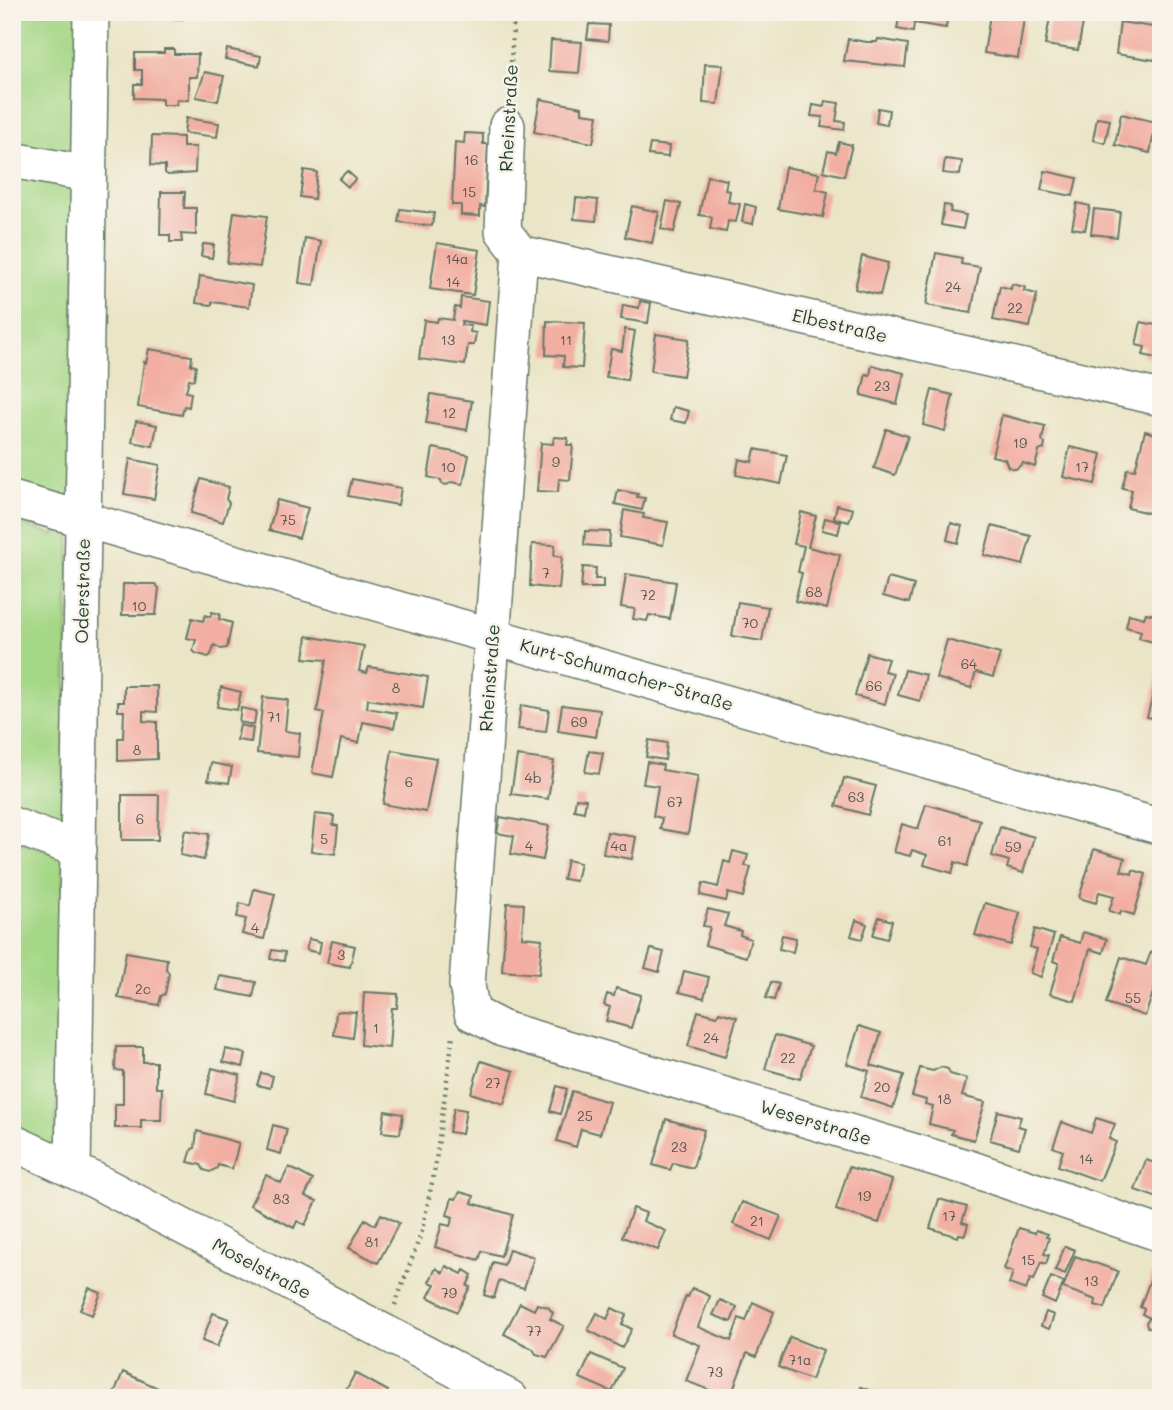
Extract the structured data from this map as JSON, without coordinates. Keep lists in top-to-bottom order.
{
  "streets": {
    "street": [
      "Rheinstraße",
      "Elbestraße",
      "Oderstraße",
      "Kurt-Schumacher-Straße",
      "Weserstraße",
      "Moselstraße"
    ]
  },
  "crossings": [
    ["Rheinstraße", "Elbestraße"],
    ["Rheinstraße", "Kurt-Schumacher-Straße"],
    ["Rheinstraße", "Weserstraße"],
    ["Oderstraße", "Kurt-Schumacher-Straße"],
    ["Oderstraße", "Moselstraße"]
  ],
  "house_numbers": [
    "16",
    "15",
    "14a",
    "14",
    "24",
    "22",
    "13",
    "11",
    "23",
    "12",
    "19",
    "9",
    "10",
    "17",
    "75",
    "7",
    "68",
    "72",
    "10",
    "70",
    "64",
    "66",
    "8",
    "71",
    "69",
    "8",
    "4b",
    "6",
    "63",
    "67",
    "6",
    "5",
    "61",
    "4",
    "4a",
    "59",
    "4",
    "3",
    "2c",
    "55",
    "1",
    "24",
    "22",
    "27",
    "20",
    "18",
    "25",
    "23",
    "14",
    "19",
    "83",
    "17",
    "21",
    "81",
    "15",
    "13",
    "79",
    "77",
    "71a",
    "73"
  ]
}
